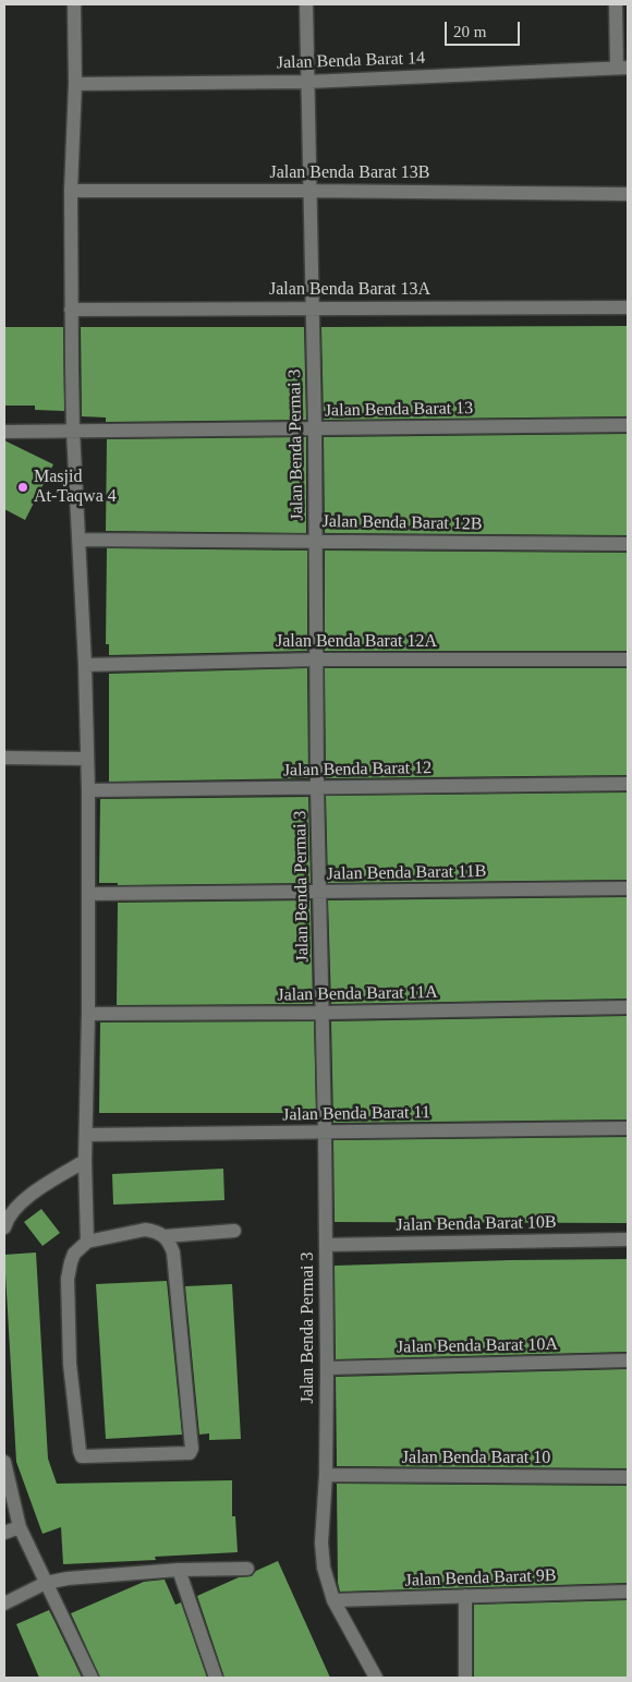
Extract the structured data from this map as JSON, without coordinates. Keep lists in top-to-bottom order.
{
  "streets": {
    "street": [
      "Jalan Benda Barat 14",
      "Jalan Benda Barat 13B",
      "Jalan Benda Barat 13A",
      "Jalan Benda Barat 13",
      "Jalan Benda Permai 3",
      "Jalan Benda Barat 12B",
      "Jalan Benda Barat 12A",
      "Jalan Benda Barat 12",
      "Jalan Benda Barat 11B",
      "Jalan Benda Barat 11A",
      "Jalan Benda Barat 11",
      "Jalan Benda Barat 10B",
      "Jalan Benda Barat 10A",
      "Jalan Benda Barat 10",
      "Jalan Benda Barat 9B"
    ]
  },
  "crossings": [
    ["Jalan Benda Barat 14", "Jalan Benda Permai 3"],
    ["Jalan Benda Barat 13B", "Jalan Benda Permai 3"],
    ["Jalan Benda Barat 13A", "Jalan Benda Permai 3"],
    ["Jalan Benda Barat 13", "Jalan Benda Permai 3"],
    ["Jalan Benda Permai 3", "Jalan Benda Barat 12B"],
    ["Jalan Benda Permai 3", "Jalan Benda Barat 12A"],
    ["Jalan Benda Permai 3", "Jalan Benda Barat 12"],
    ["Jalan Benda Permai 3", "Jalan Benda Barat 11B"],
    ["Jalan Benda Permai 3", "Jalan Benda Barat 11A"],
    ["Jalan Benda Permai 3", "Jalan Benda Barat 11"],
    ["Jalan Benda Permai 3", "Jalan Benda Barat 10B"],
    ["Jalan Benda Permai 3", "Jalan Benda Barat 10A"],
    ["Jalan Benda Permai 3", "Jalan Benda Barat 10"],
    ["Jalan Benda Permai 3", "Jalan Benda Barat 9B"]
  ],
  "places": ["Masjid At-Taqwa 4"],
  "scale_bar": "20 m"
}
